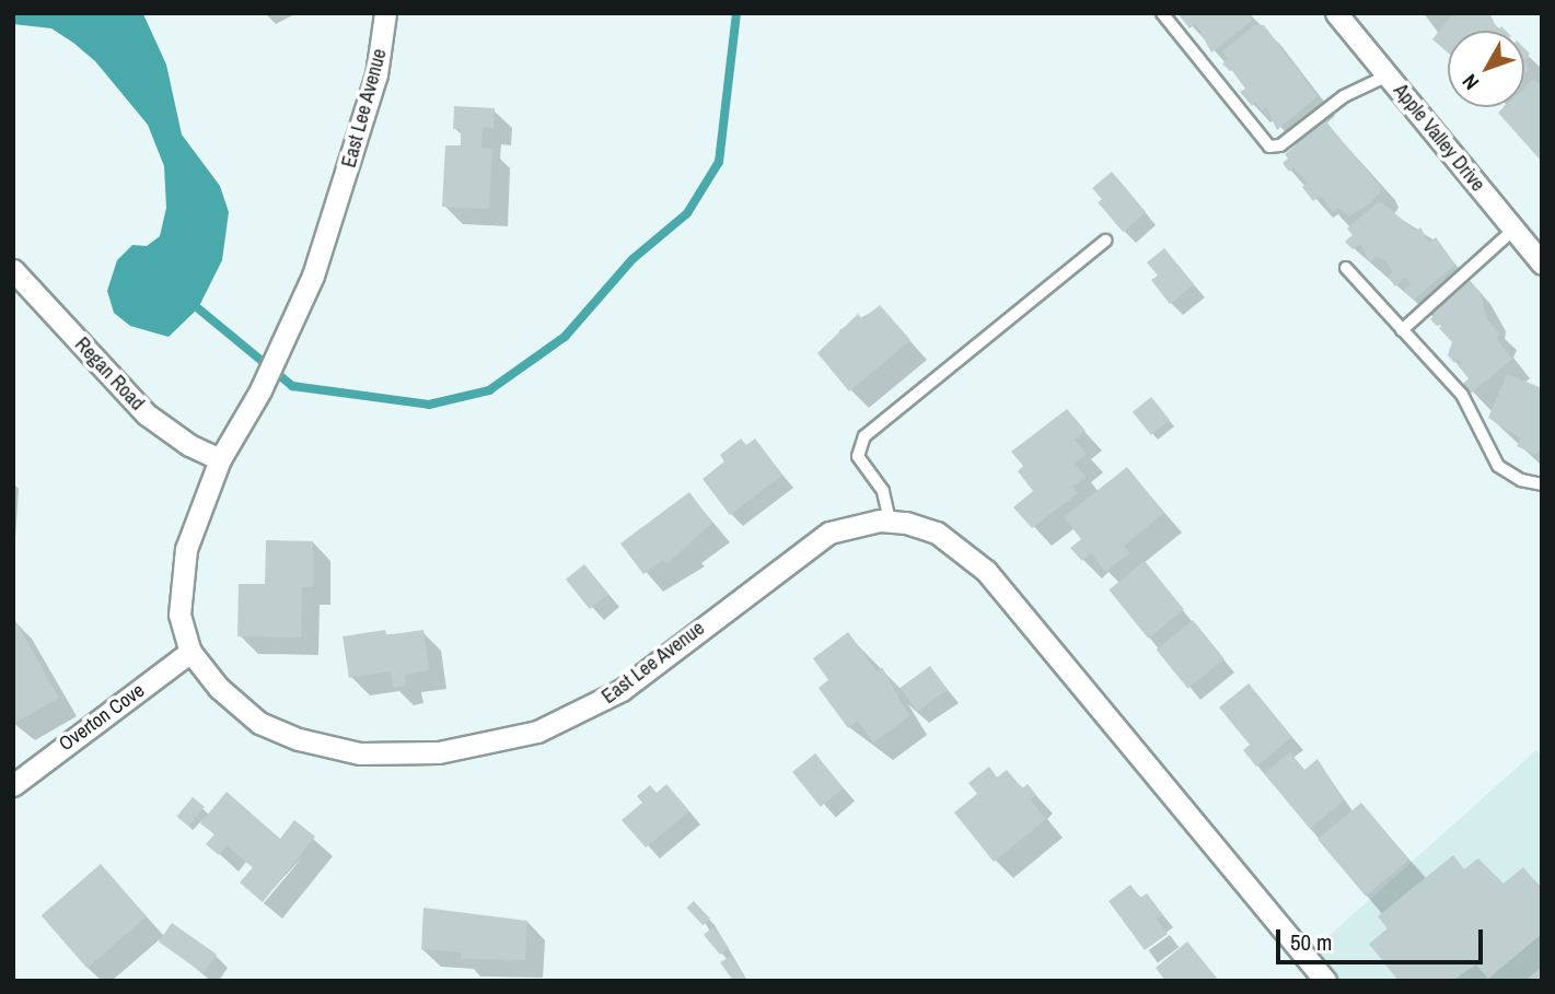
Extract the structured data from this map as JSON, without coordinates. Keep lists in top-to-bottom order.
{
  "streets": {
    "street": [
      "East Lee Avenue",
      "Apple Valley Drive",
      "Regan Road",
      "Overton Cove"
    ]
  },
  "crossings": [
    ["East Lee Avenue", "Regan Road"],
    ["East Lee Avenue", "Overton Cove"]
  ],
  "scale_bar": "50 m",
  "north": "bottom left"
}
